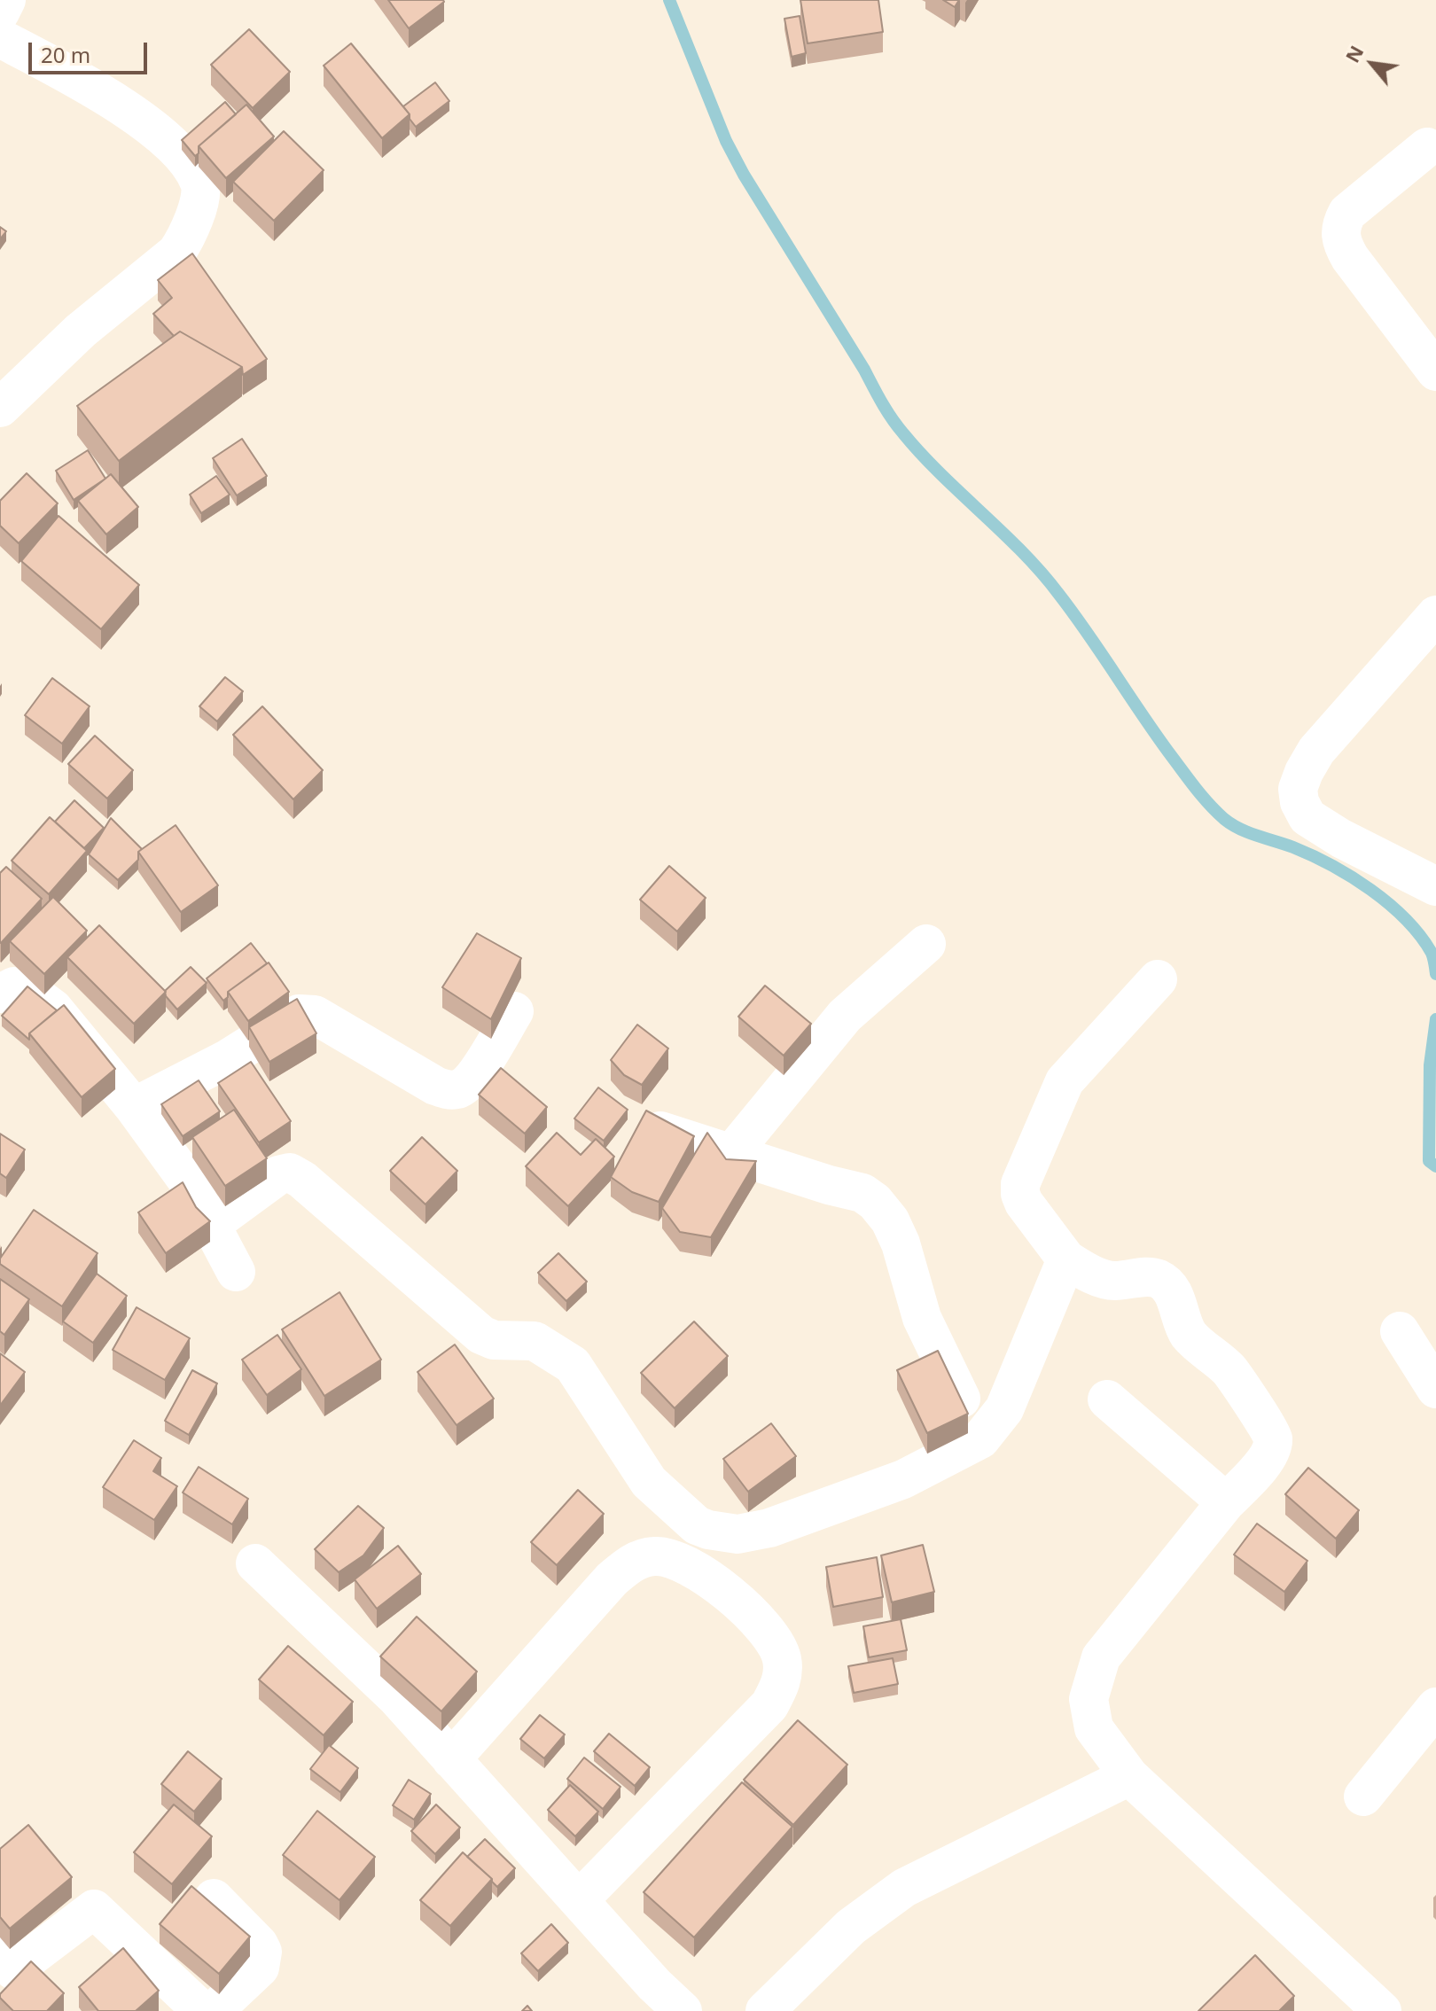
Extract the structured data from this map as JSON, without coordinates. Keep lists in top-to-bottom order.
{
  "scale_bar": "20 m",
  "north": "top left"
}
